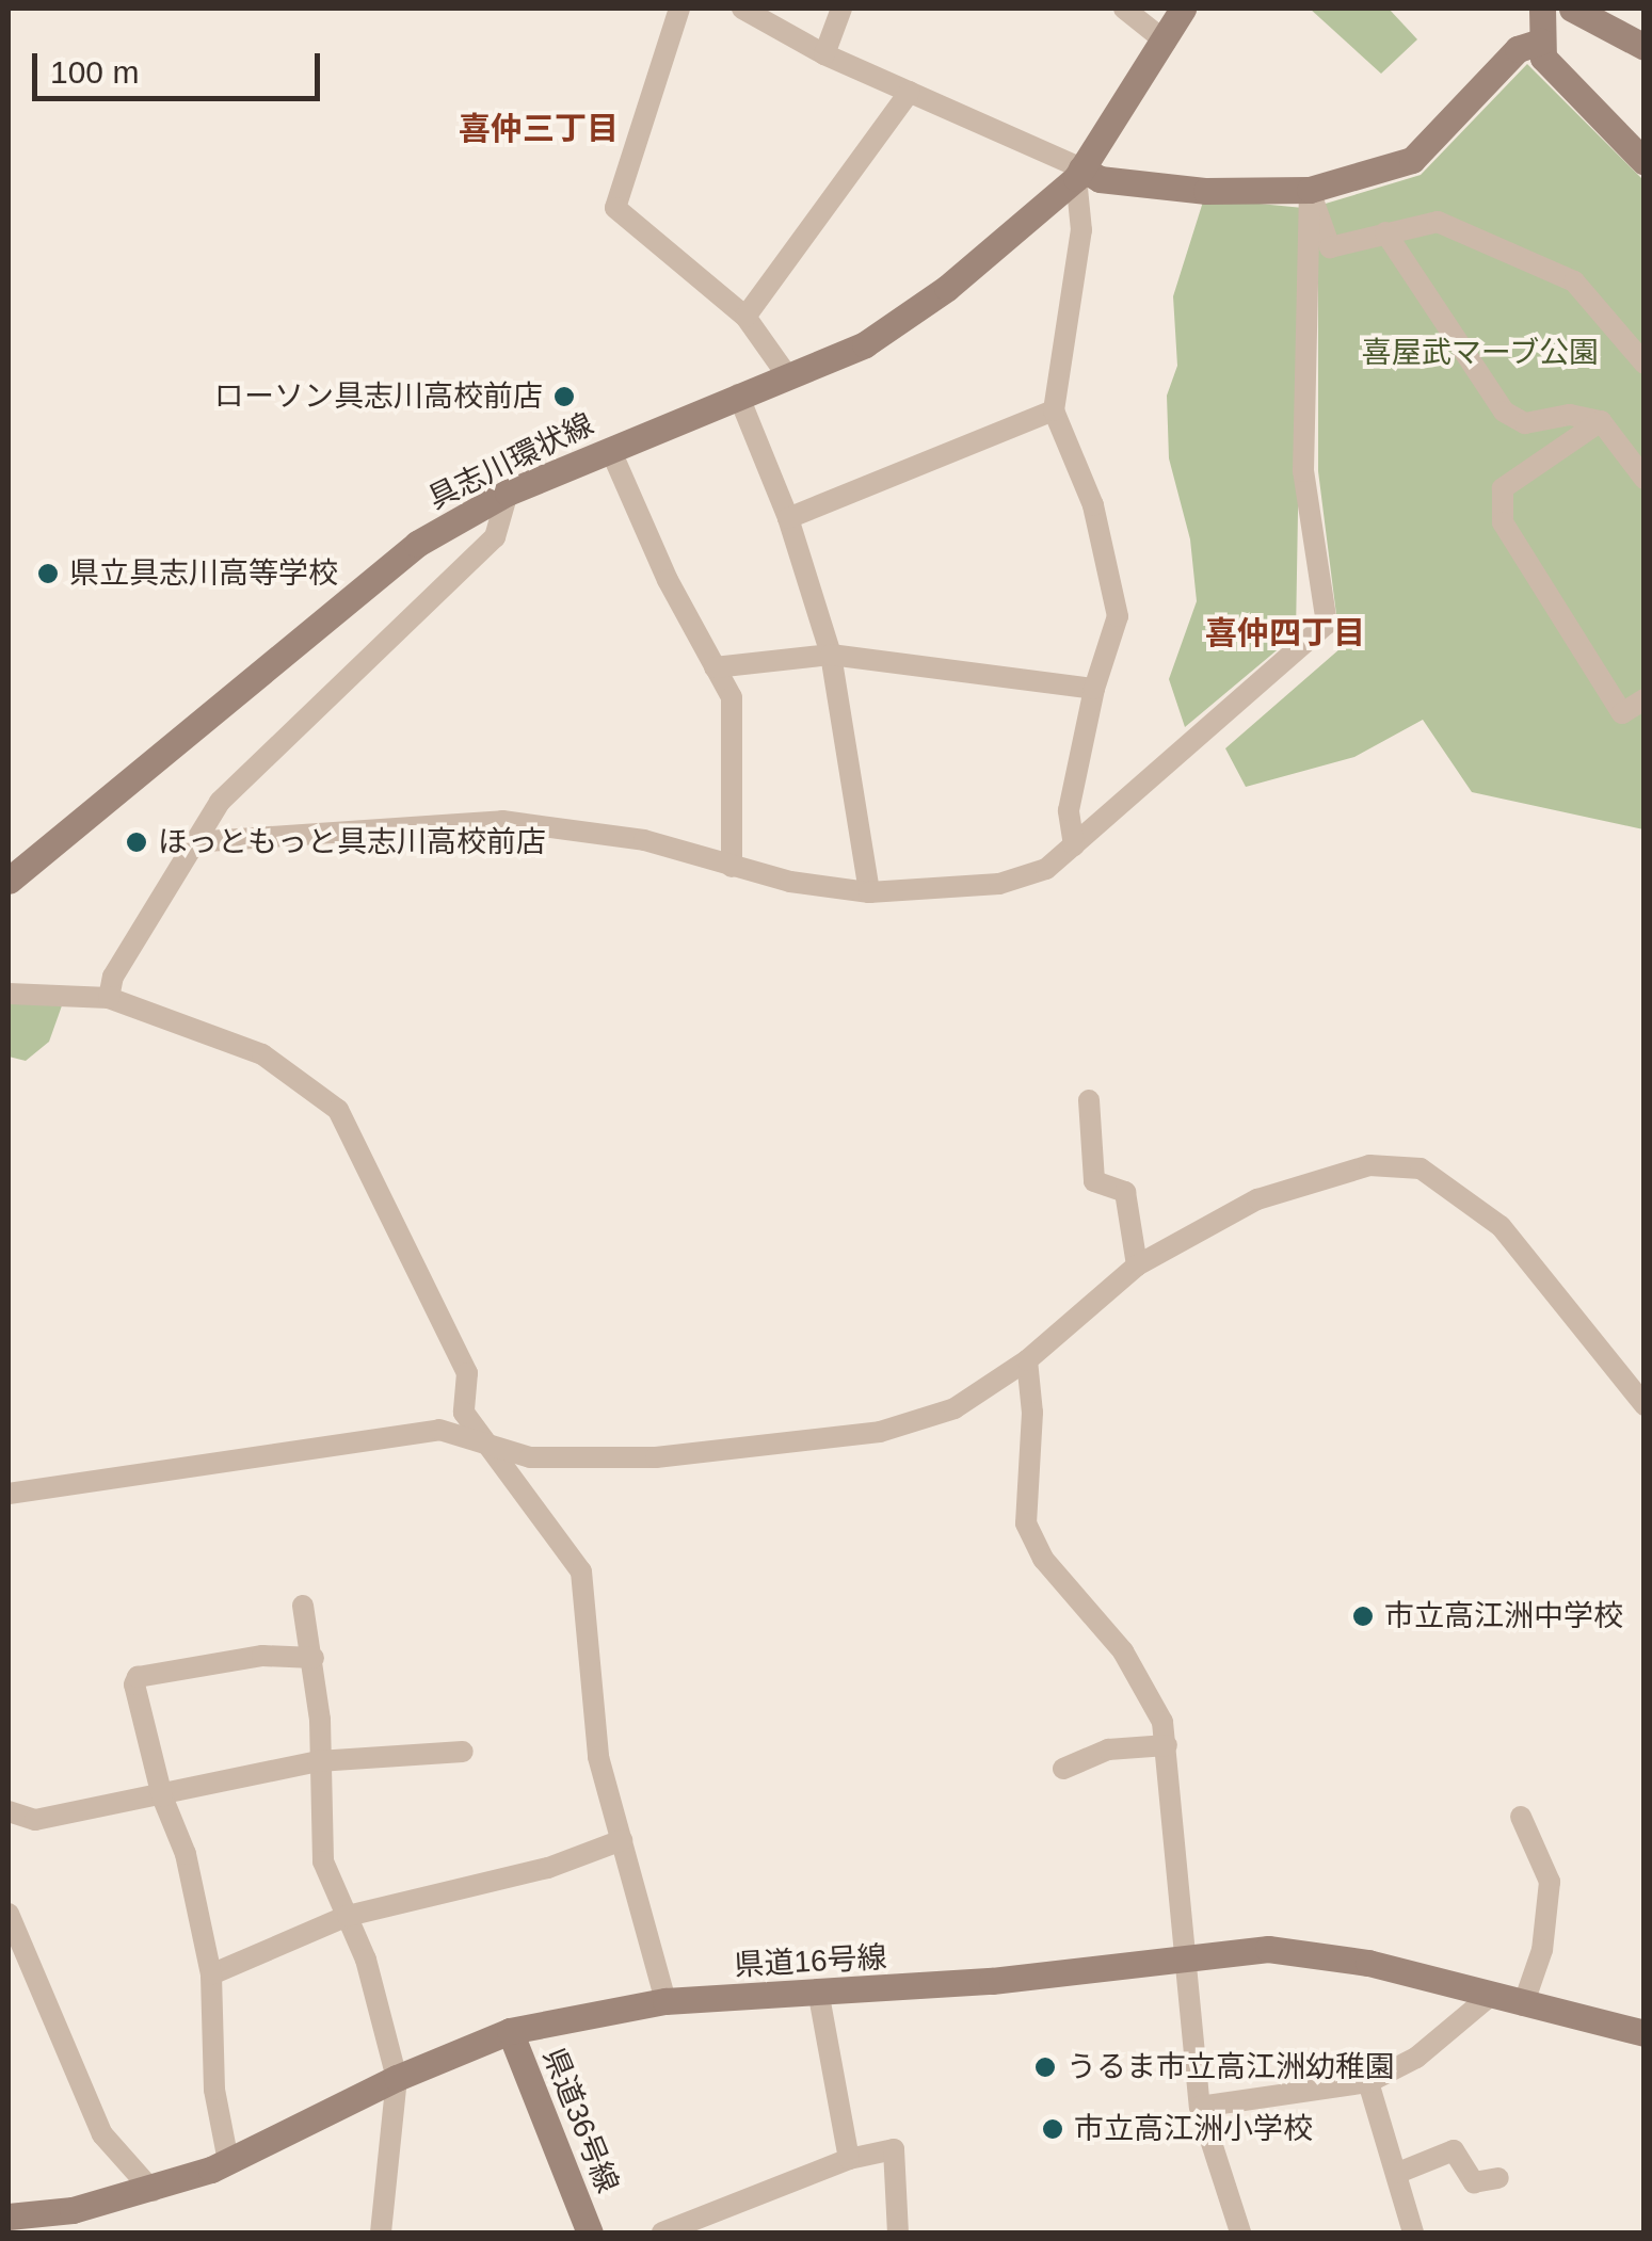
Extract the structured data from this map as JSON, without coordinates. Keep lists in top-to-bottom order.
{
  "streets": {
    "main road": ["具志川環状線", "県道16号線", "県道36号線"]
  },
  "crossings": [
    ["県道16号線", "県道36号線"]
  ],
  "districts": ["喜仲三丁目", "喜仲四丁目"],
  "parks": ["喜屋武マーブ公園"],
  "places": [
    "ローソン具志川高校前店",
    "県立具志川高等学校",
    "ほっともっと具志川高校前店",
    "市立高江洲中学校",
    "うるま市立高江洲幼稚園",
    "市立高江洲小学校"
  ],
  "scale_bar": "100 m"
}
